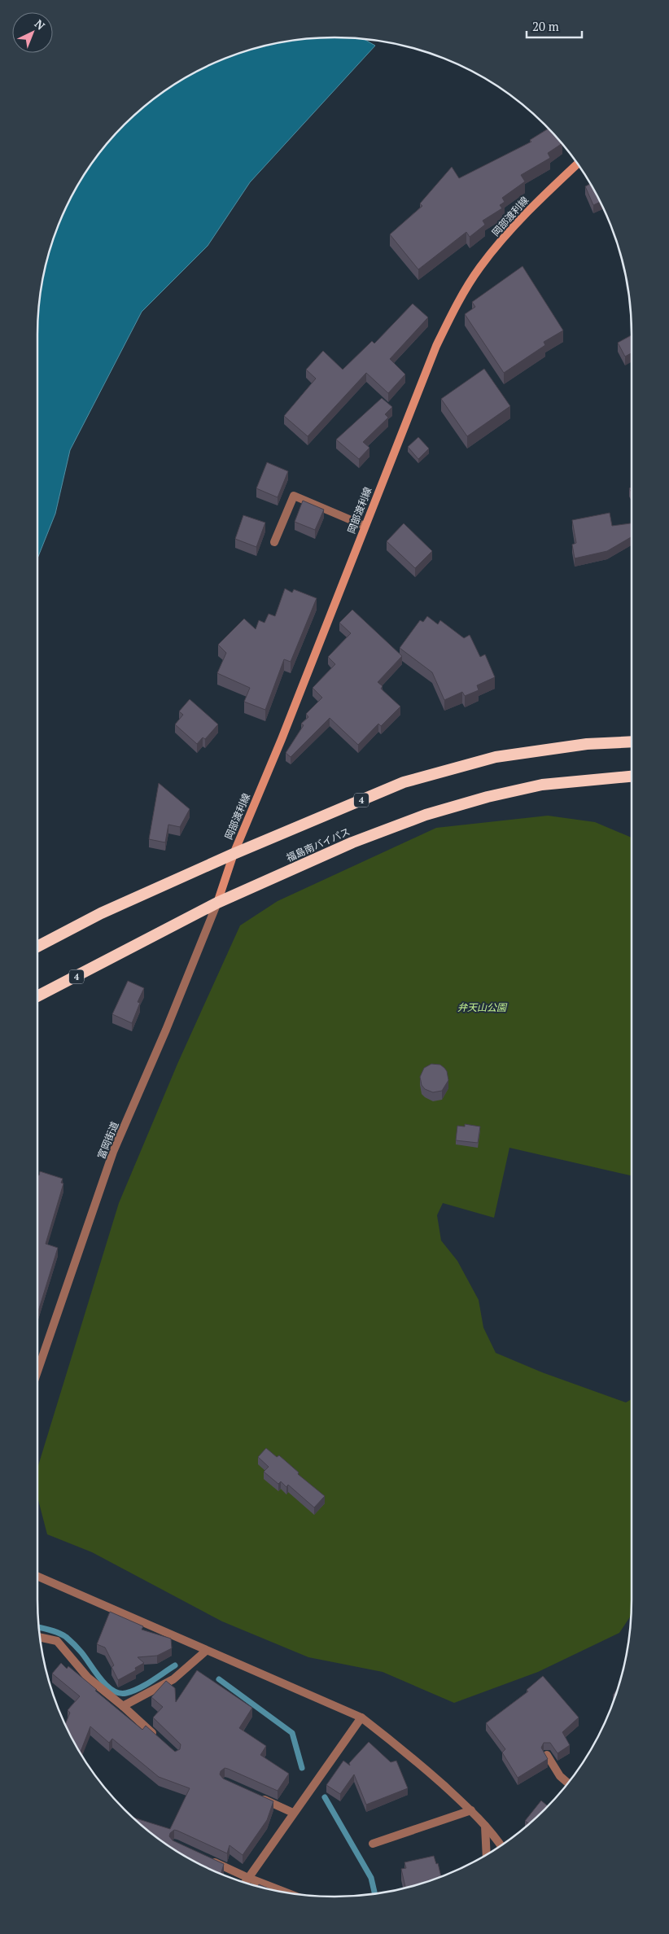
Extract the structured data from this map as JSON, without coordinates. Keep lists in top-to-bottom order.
{
  "streets": {
    "highway": ["4", "福島南バイパス"],
    "main road": ["岡部渡利線"],
    "street": ["富岡街道"]
  },
  "crossings": [
    ["岡部渡利線", "4"],
    ["岡部渡利線", "福島南バイパス"],
    ["岡部渡利線", "富岡街道"],
    ["福島南バイパス", "富岡街道"]
  ],
  "parks": ["弁天山公園"],
  "scale_bar": "20 m",
  "north": "top right"
}
